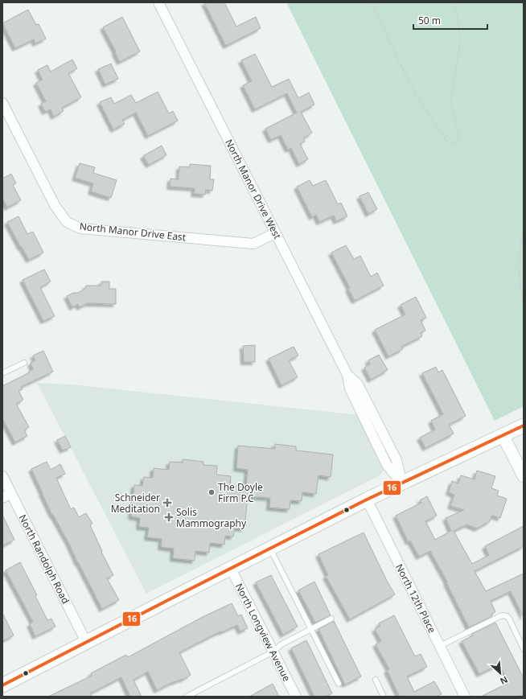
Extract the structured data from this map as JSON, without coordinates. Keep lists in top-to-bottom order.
{
  "streets": {
    "street": [
      "North Manor Drive West",
      "North Manor Drive East",
      "North Randolph Road",
      "North 12th Place",
      "North Longview Avenue"
    ]
  },
  "crossings": [
    ["North Manor Drive West", "North Manor Drive East"]
  ],
  "places": {
    "other": ["The Doyle Firm P.C"],
    "health": ["Schneider Meditation", "Solis Mammography"]
  },
  "lines": ["transit line 16"],
  "scale_bar": "50 m",
  "north": "bottom right"
}
